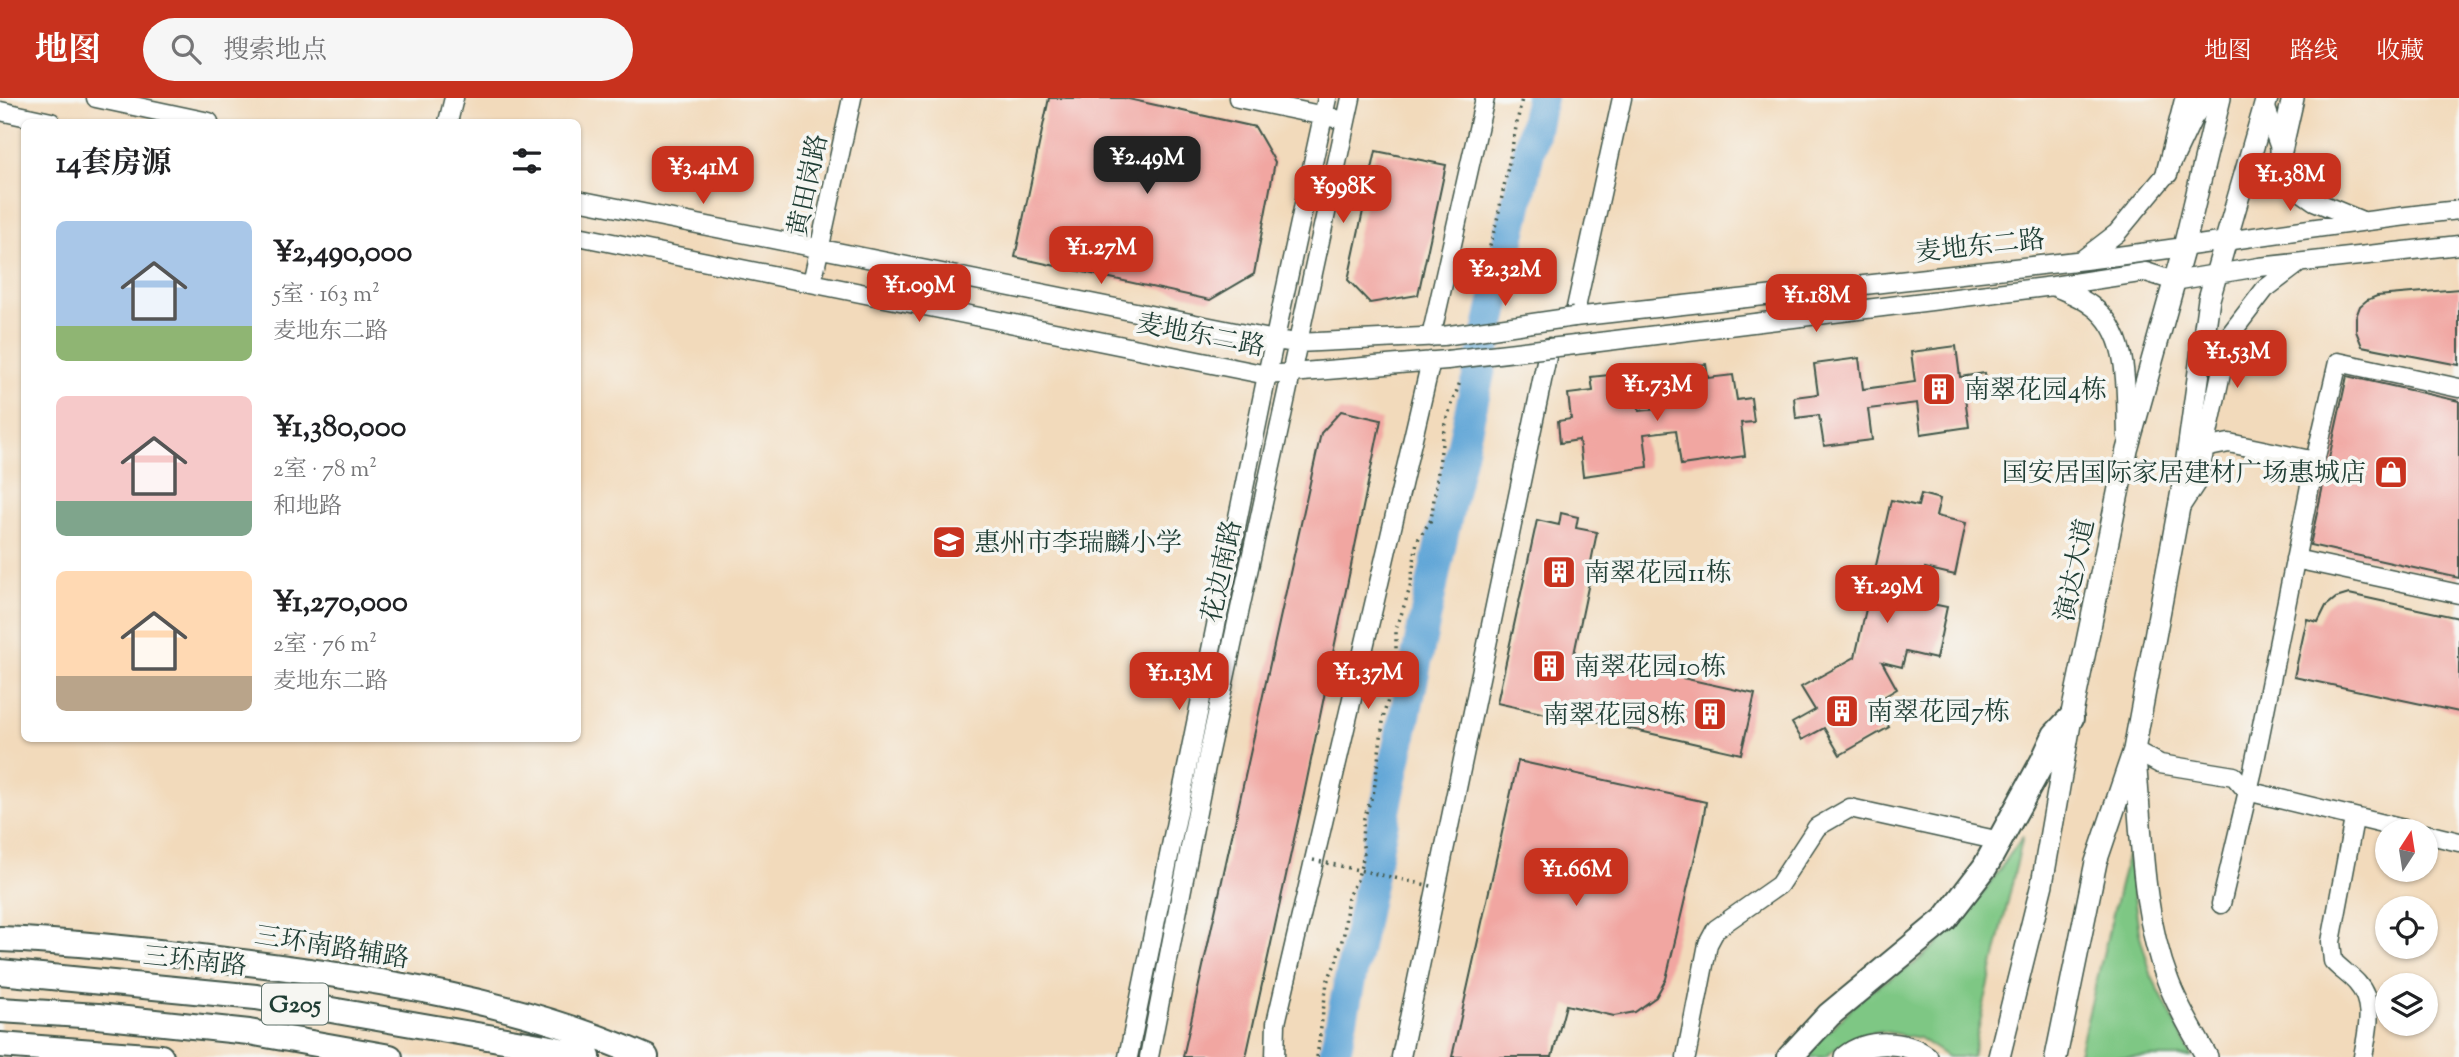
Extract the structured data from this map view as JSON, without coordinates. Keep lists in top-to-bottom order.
{
  "streets": {
    "highway": ["三环南路辅路", "三环南路", "G205"],
    "main road": ["演达大道"],
    "street": ["黄田岗路", "麦地东二路", "花边南路"]
  },
  "crossings": [
    ["黄田岗路", "麦地东二路"],
    ["麦地东二路", "演达大道"],
    ["麦地东二路", "花边南路"]
  ],
  "places": {
    "building": [
      "南翠花园4栋",
      "南翠花园11栋",
      "南翠花园10栋",
      "南翠花园7栋",
      "南翠花园8栋"
    ],
    "shop": ["国安居国际家居建材广场惠城店"],
    "school or university": ["惠州市李瑞麟小学"]
  },
  "north": "top",
  "page": {
    "header": "地图",
    "search": "搜索地点",
    "nav": ["地图", "路线", "收藏"],
    "heading": "14套房源",
    "price": [
      "¥2.49M",
      "¥3.41M",
      "¥1.38M",
      "¥998K",
      "¥1.27M",
      "¥2.32M",
      "¥1.09M",
      "¥1.18M",
      "¥1.53M",
      "¥1.73M",
      "¥1.29M",
      "¥1.37M",
      "¥1.13M",
      "¥1.66M"
    ],
    "list": [
      {
        "name": "¥2,490,000",
        "note": "5室 · 163 m² · 麦地东二路"
      },
      {
        "name": "¥1,380,000",
        "note": "2室 · 78 m² · 和地路"
      },
      {
        "name": "¥1,270,000",
        "note": "2室 · 76 m² · 麦地东二路"
      }
    ]
  }
}
